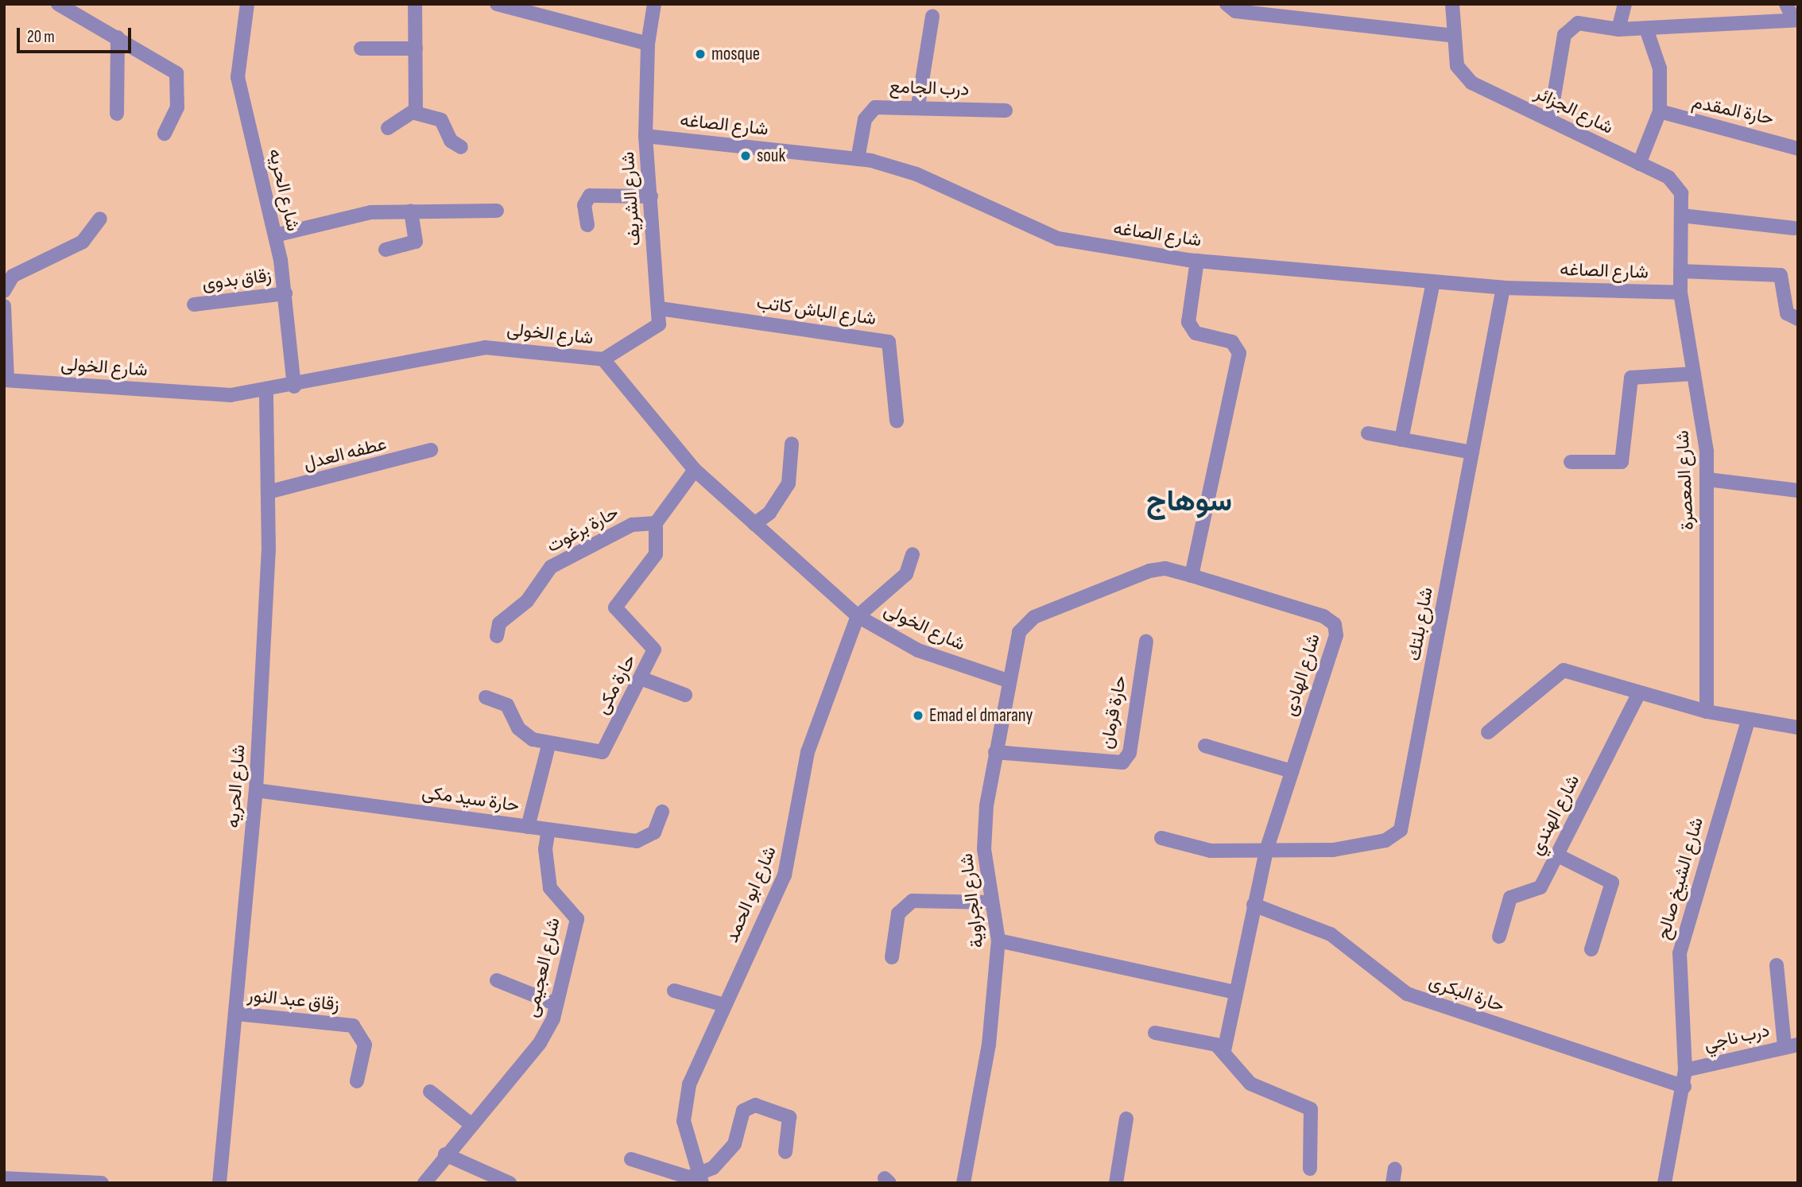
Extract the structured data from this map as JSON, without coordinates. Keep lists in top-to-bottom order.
{
  "streets": {
    "street": [
      "درب الجامع",
      "شارع الجزائر",
      "حارة المقدم",
      "شارع الصاغه",
      "شارع الحريه",
      "شارع الشريف",
      "زقاق بدوى",
      "شارع الباش كاتب",
      "شارع الخولى",
      "عطفه العدل",
      "شارع المعصرة",
      "حارة برغوت",
      "شارع بلتك",
      "شارع الهادى",
      "حارة مكى",
      "حارة قرمان",
      "حارة سيد مكى",
      "شارع الهندي",
      "شارع الشيخ صالح",
      "شارع ابو الحمد",
      "شارع الجراوية",
      "شارع العجيمى",
      "حارة البكرى",
      "زقاق عبد النور",
      "درب ناجي"
    ]
  },
  "crossings": [
    ["درب الجامع", "شارع الصاغه"],
    ["شارع الجزائر", "شارع المعصرة"],
    ["شارع الصاغه", "شارع الشريف"],
    ["شارع الصاغه", "شارع المعصرة"],
    ["شارع الصاغه", "شارع بلتك"],
    ["شارع الحريه", "زقاق بدوى"],
    ["شارع الحريه", "شارع الخولى"],
    ["شارع الحريه", "عطفه العدل"],
    ["شارع الحريه", "حارة سيد مكى"],
    ["شارع الحريه", "زقاق عبد النور"],
    ["شارع الشريف", "شارع الباش كاتب"],
    ["شارع الشريف", "شارع الخولى"],
    ["شارع الخولى", "شارع الهادى"],
    ["شارع الخولى", "شارع ابو الحمد"],
    ["شارع الخولى", "شارع الجراوية"],
    ["حارة برغوت", "حارة مكى"],
    ["شارع بلتك", "شارع الهادى"],
    ["شارع الهادى", "شارع الجراوية"],
    ["شارع الهادى", "حارة البكرى"],
    ["حارة قرمان", "شارع الجراوية"],
    ["حارة سيد مكى", "شارع العجيمى"],
    ["شارع الشيخ صالح", "حارة البكرى"],
    ["شارع الشيخ صالح", "درب ناجي"]
  ],
  "districts": ["سوهاج"],
  "places": ["mosque", "souk", "Emad el dmarany"],
  "scale_bar": "20 m"
}
